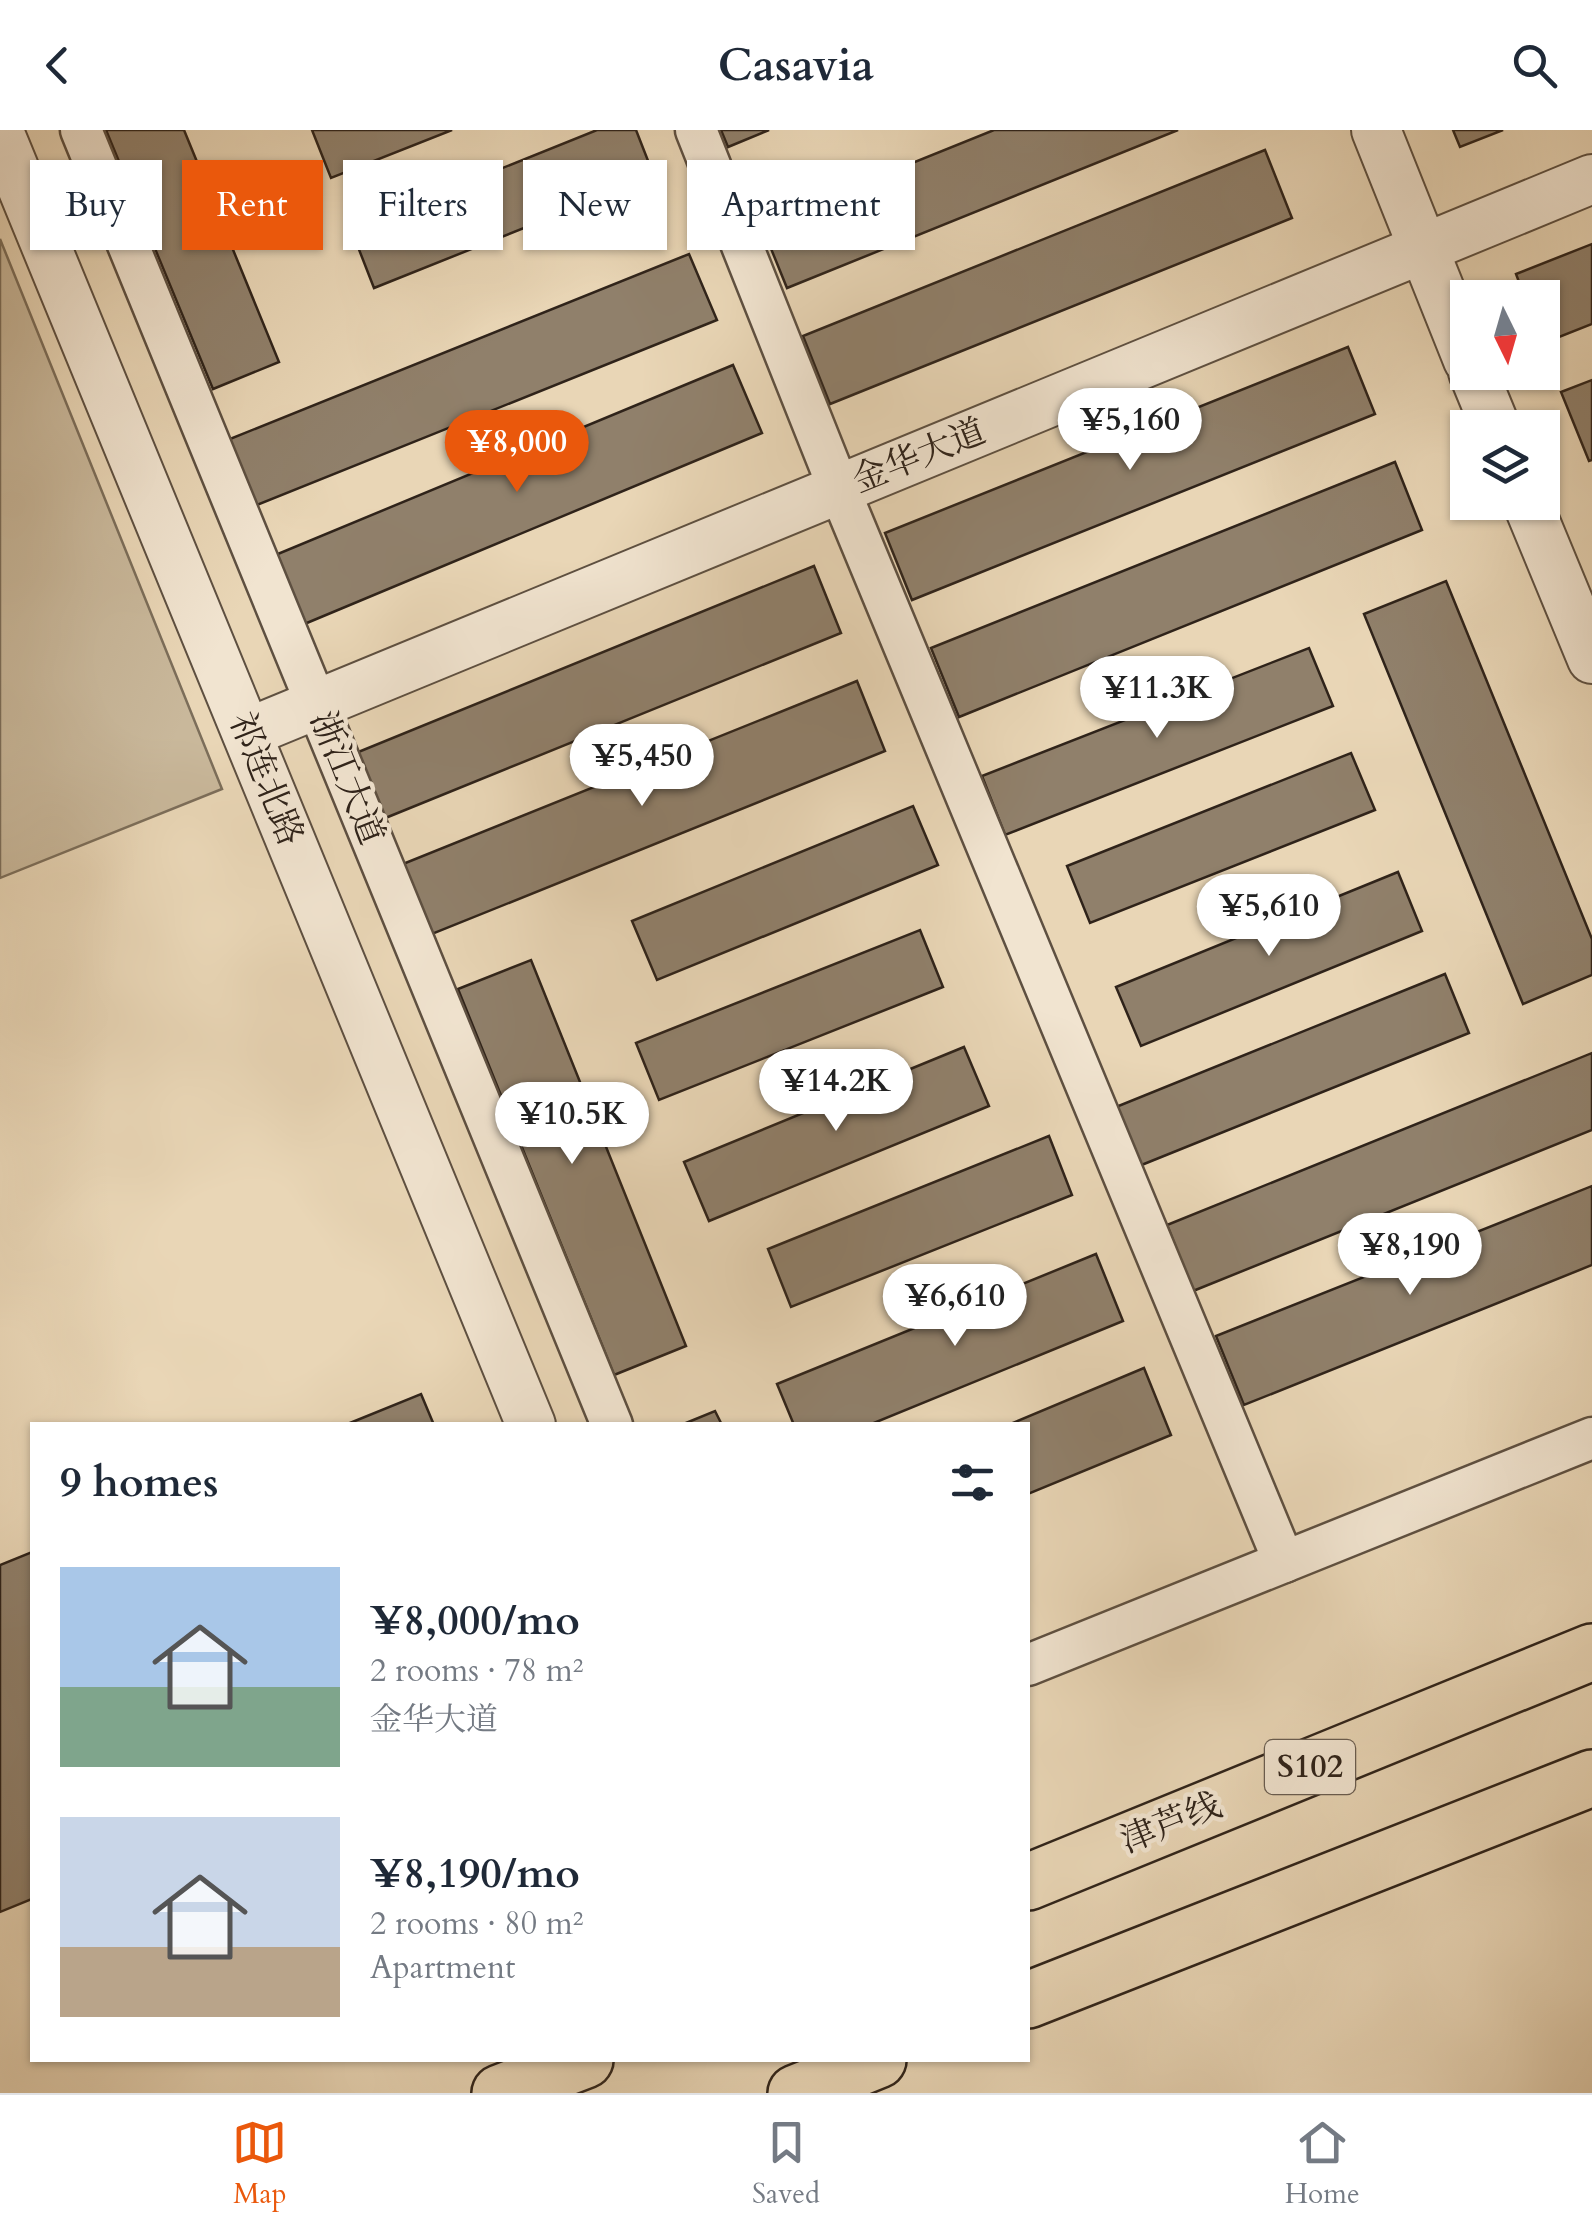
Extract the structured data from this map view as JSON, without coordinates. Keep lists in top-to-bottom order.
{
  "streets": {
    "highway": ["S102", "津芦线"],
    "street": ["金华大道", "浙江大道", "祁连北路"]
  },
  "crossings": [
    ["金华大道", "浙江大道"],
    ["金华大道", "祁连北路"]
  ],
  "north": "bottom",
  "page": {
    "header": "Casavia",
    "chip": [
      "Buy",
      "Rent",
      "Filters",
      "New",
      "Apartment"
    ],
    "price": [
      "¥5,160",
      "¥8,000",
      "¥11.3K",
      "¥5,450",
      "¥5,610",
      "¥14.2K",
      "¥10.5K",
      "¥8,190",
      "¥6,610"
    ],
    "heading": "9 homes",
    "list": [
      {
        "name": "¥8,000/mo",
        "note": "2 rooms · 78 m² · 金华大道"
      },
      {
        "name": "¥8,190/mo",
        "note": "2 rooms · 80 m² · Apartment"
      }
    ],
    "tabs": ["Map", "Saved", "Home"]
  }
}
